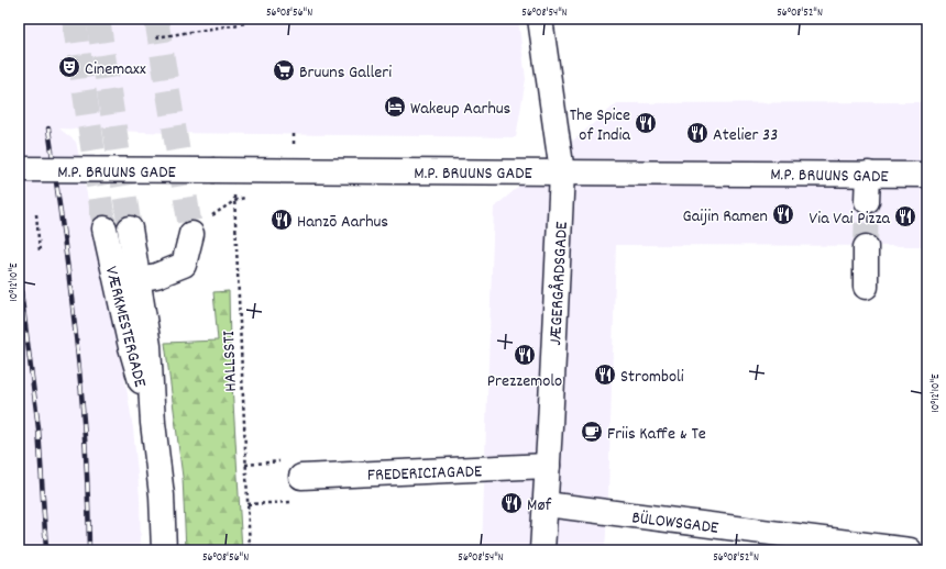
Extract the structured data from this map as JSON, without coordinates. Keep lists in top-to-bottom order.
{
  "streets": {
    "street": [
      "M.P. BRUUNS GADE",
      "JÆGERGÅRDSGADE",
      "VÆRKMESTERGADE",
      "FREDERICIAGADE",
      "BÜLOWSGADE"
    ],
    "path": ["HALLSSTI"]
  },
  "crossings": [
    ["M.P. BRUUNS GADE", "JÆGERGÅRDSGADE"],
    ["M.P. BRUUNS GADE", "HALLSSTI"],
    ["JÆGERGÅRDSGADE", "FREDERICIAGADE"],
    ["JÆGERGÅRDSGADE", "BÜLOWSGADE"]
  ],
  "places": {
    "theatre": ["Cinemaxx"],
    "supermarket": ["Bruuns Galleri"],
    "hotel": ["Wakeup Aarhus"],
    "restaurant": [
      "The Spice of India",
      "Atelier 33",
      "Gaijin Ramen",
      "Via Vai Pizza",
      "Hanzō Aarhus",
      "Prezzemolo",
      "Stromboli",
      "Møf"
    ],
    "cafe": ["Friis Kaffe & Te"]
  },
  "coordinates": [
    "56°08'56\"N",
    "56°08'54\"N",
    "56°08'52\"N",
    "10°12'10\"E"
  ]
}
